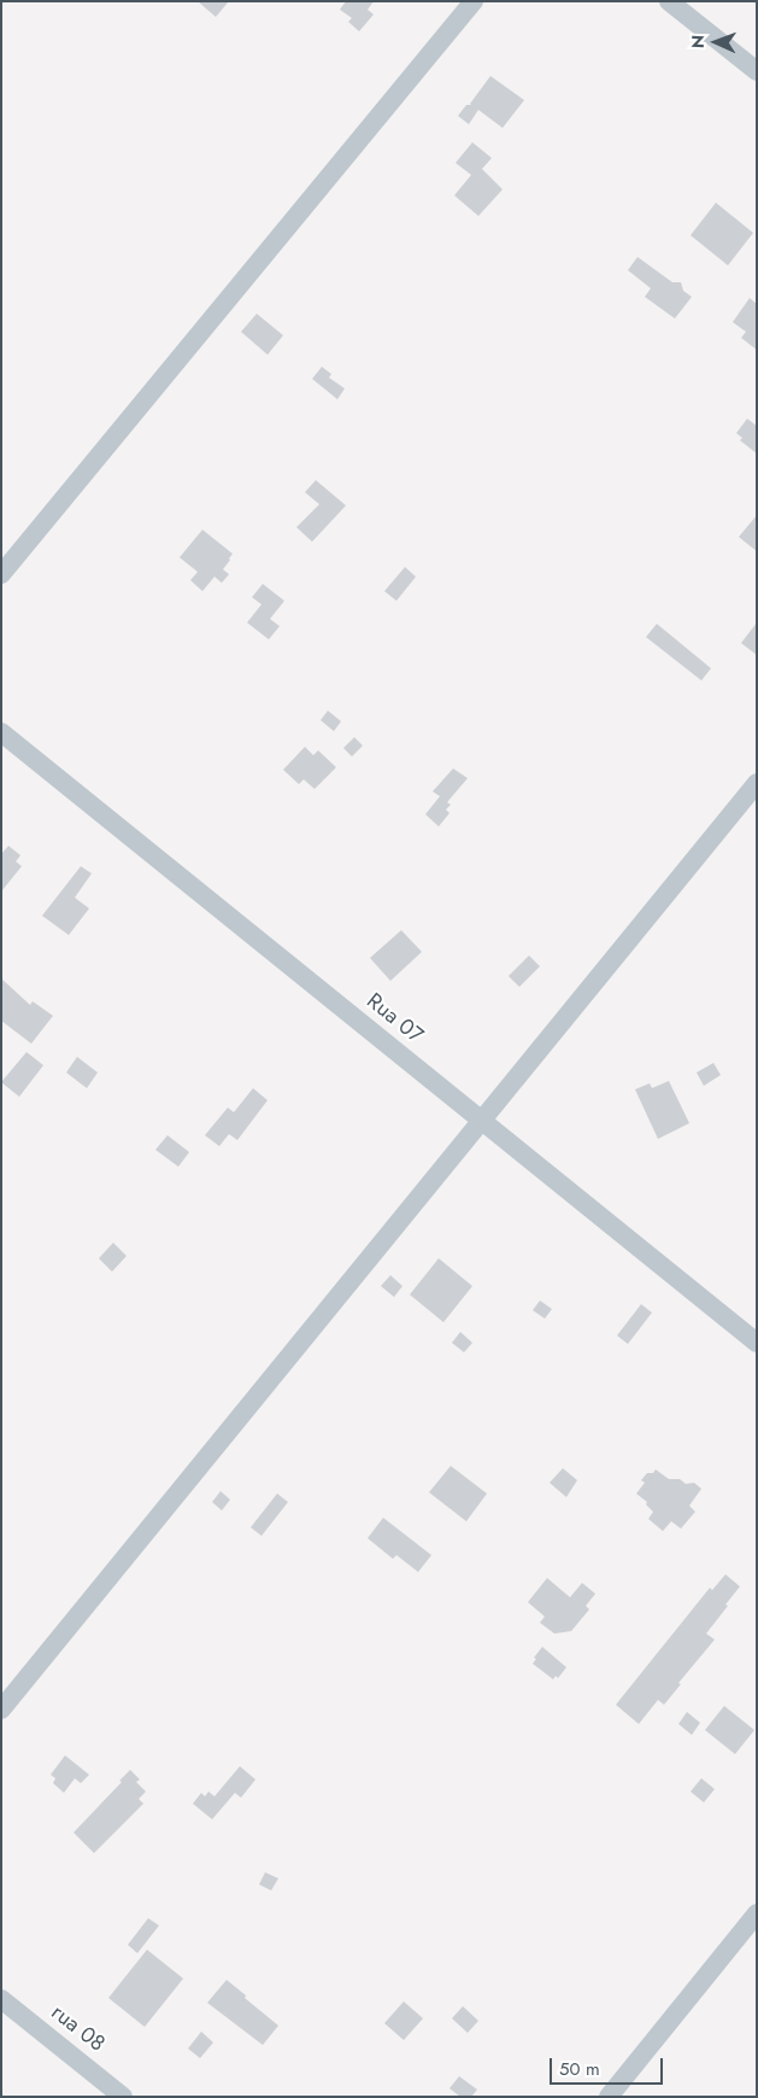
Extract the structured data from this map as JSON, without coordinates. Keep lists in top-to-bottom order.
{
  "streets": {
    "street": ["Rua 07", "rua 08"]
  },
  "scale_bar": "50 m",
  "north": "left"
}
